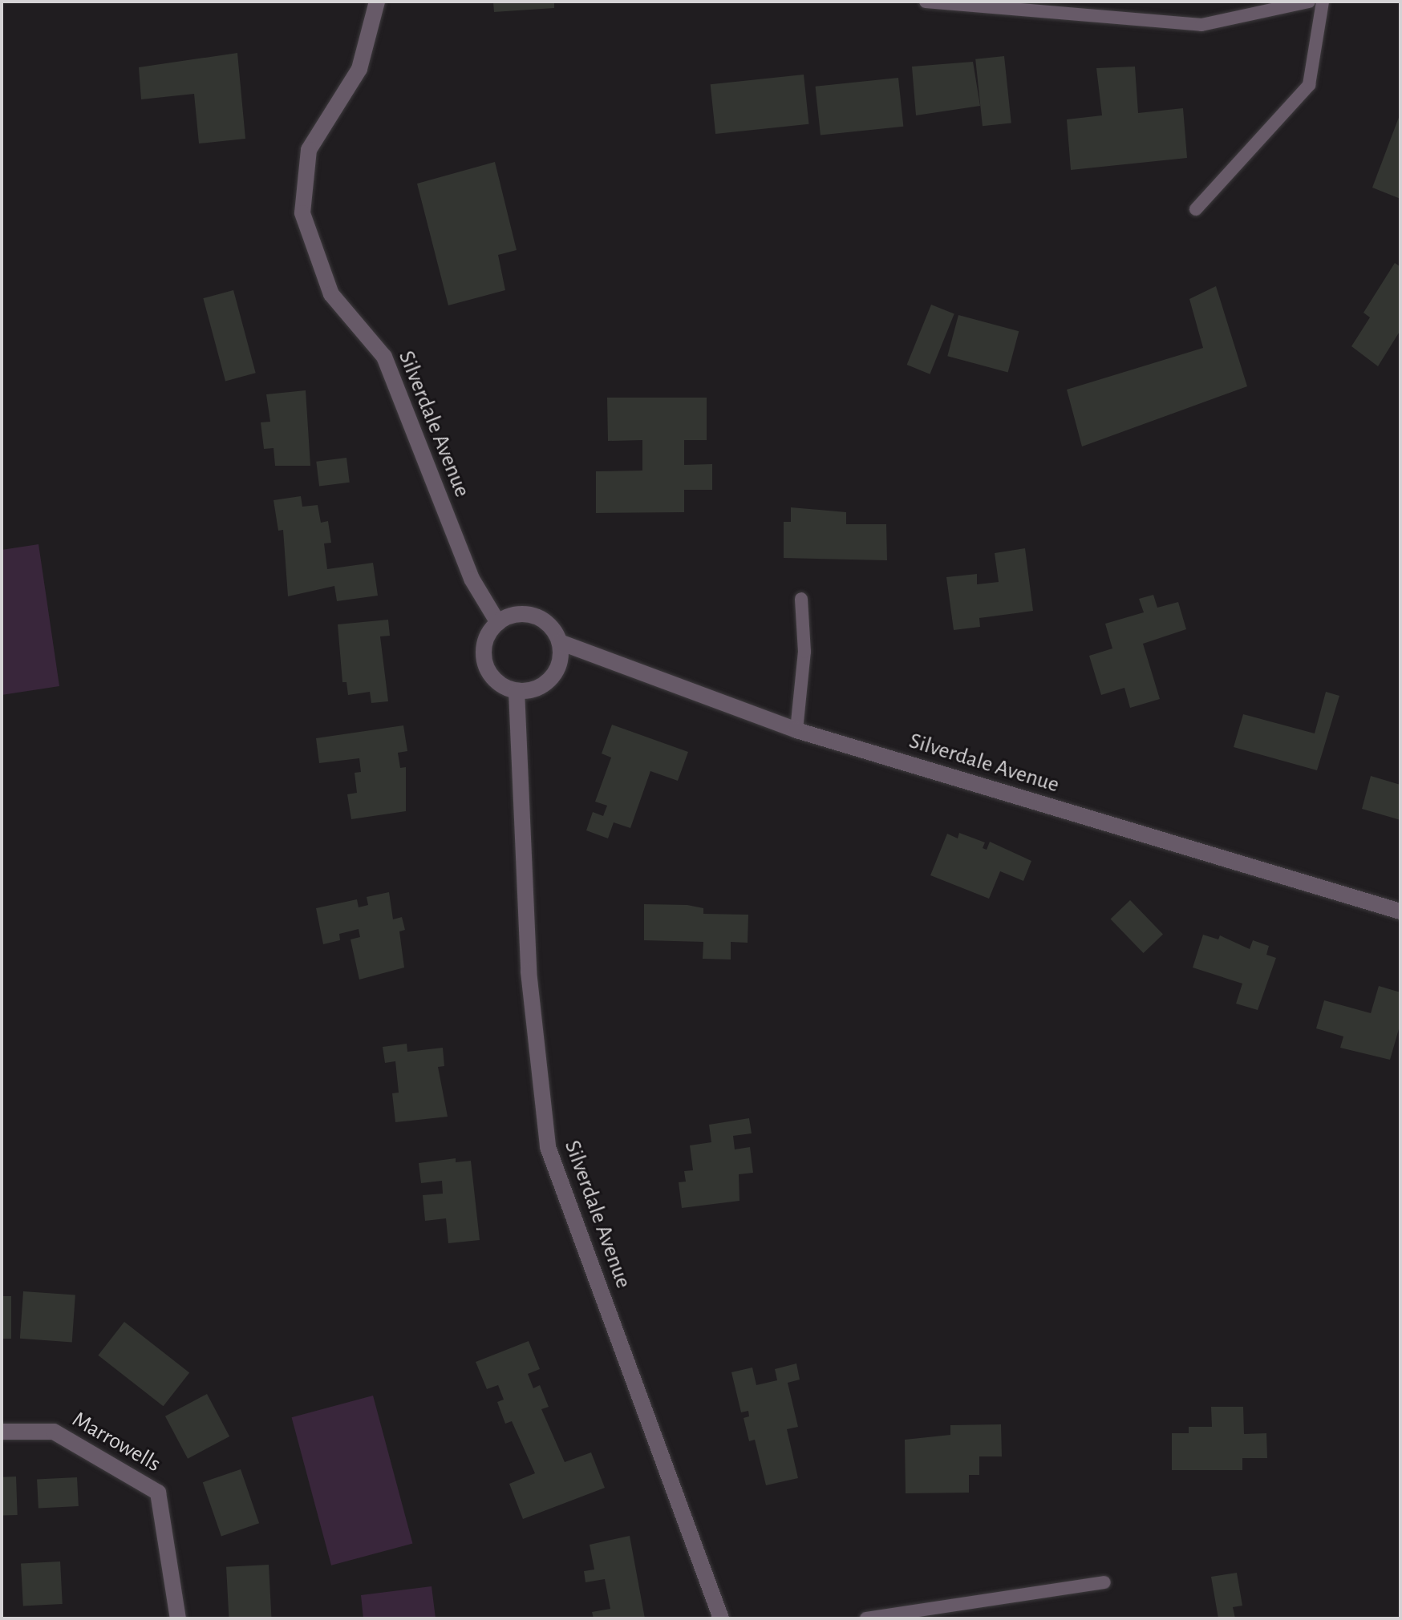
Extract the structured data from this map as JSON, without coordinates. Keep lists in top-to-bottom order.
{
  "streets": {
    "street": ["Silverdale Avenue", "Marrowells"]
  }
}
